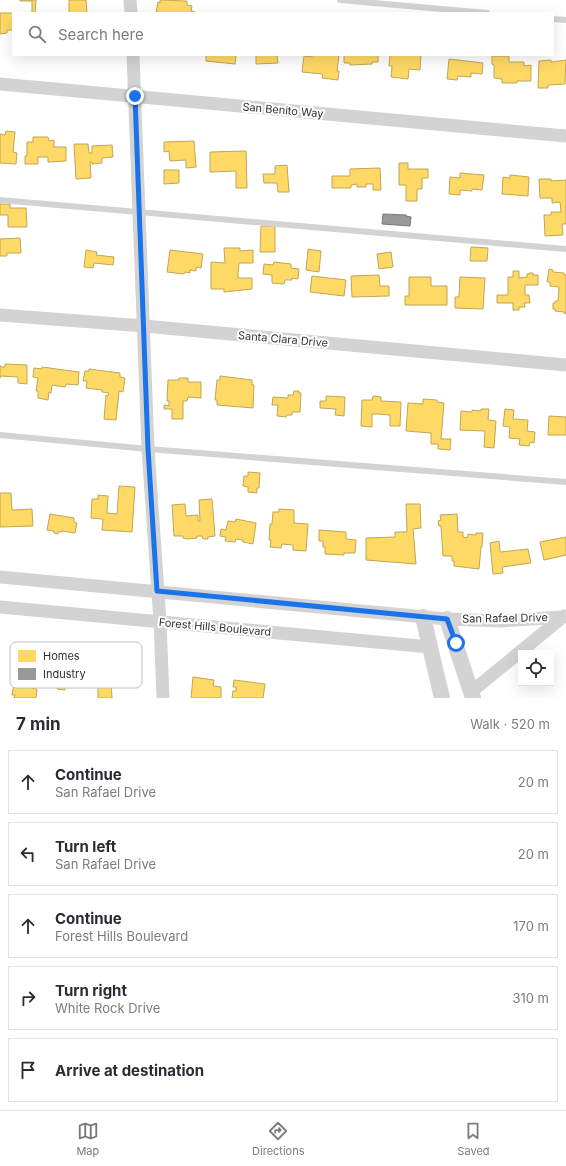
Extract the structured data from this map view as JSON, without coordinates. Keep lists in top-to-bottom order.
{
  "streets": {
    "street": [
      "San Benito Way",
      "Santa Clara Drive",
      "San Rafael Drive",
      "Forest Hills Boulevard"
    ]
  },
  "legend": ["Homes", "Industry"],
  "page": {
    "search": "Search here",
    "heading": ["7 min", "Walk · 520 m"],
    "list": [
      ["Continue", "San Rafael Drive", "20 m"],
      ["Turn left", "San Rafael Drive", "20 m"],
      ["Continue", "Forest Hills Boulevard", "170 m"],
      ["Turn right", "White Rock Drive", "310 m"],
      "Arrive at destination"
    ],
    "nav": ["Map", "Directions", "Saved"]
  }
}
